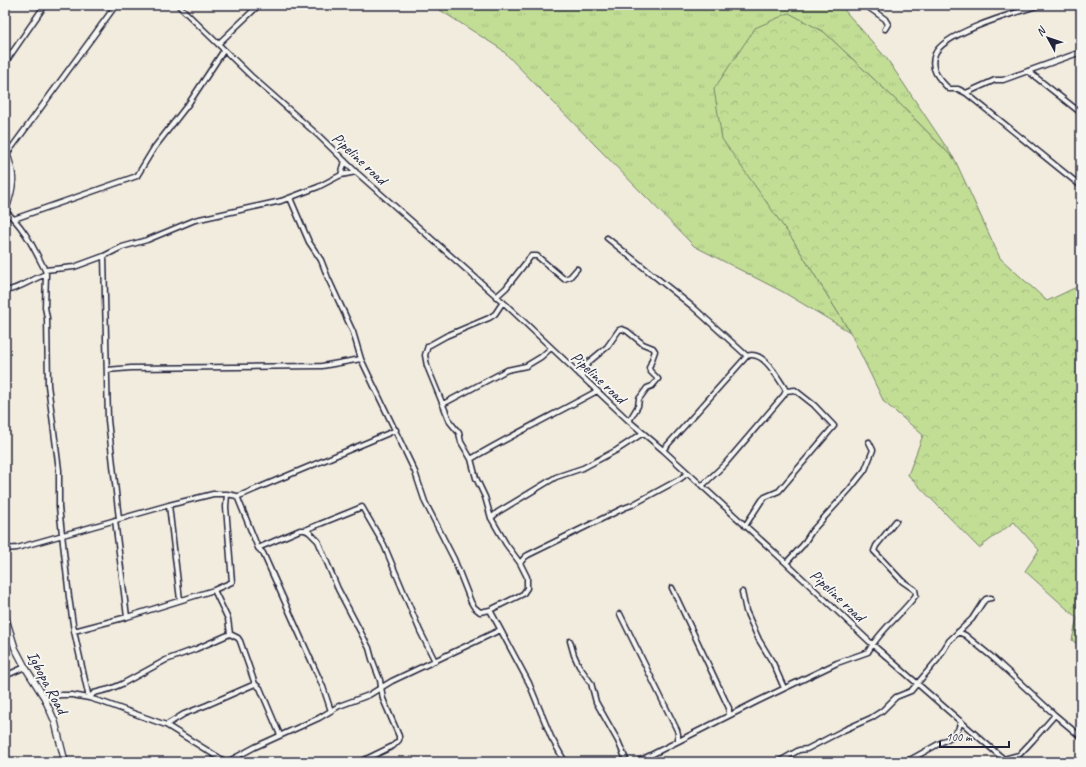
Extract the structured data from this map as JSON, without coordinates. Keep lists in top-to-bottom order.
{
  "streets": {
    "street": ["Pipeline road", "Igbopa Road"]
  },
  "scale_bar": "100 m",
  "north": "top left"
}
